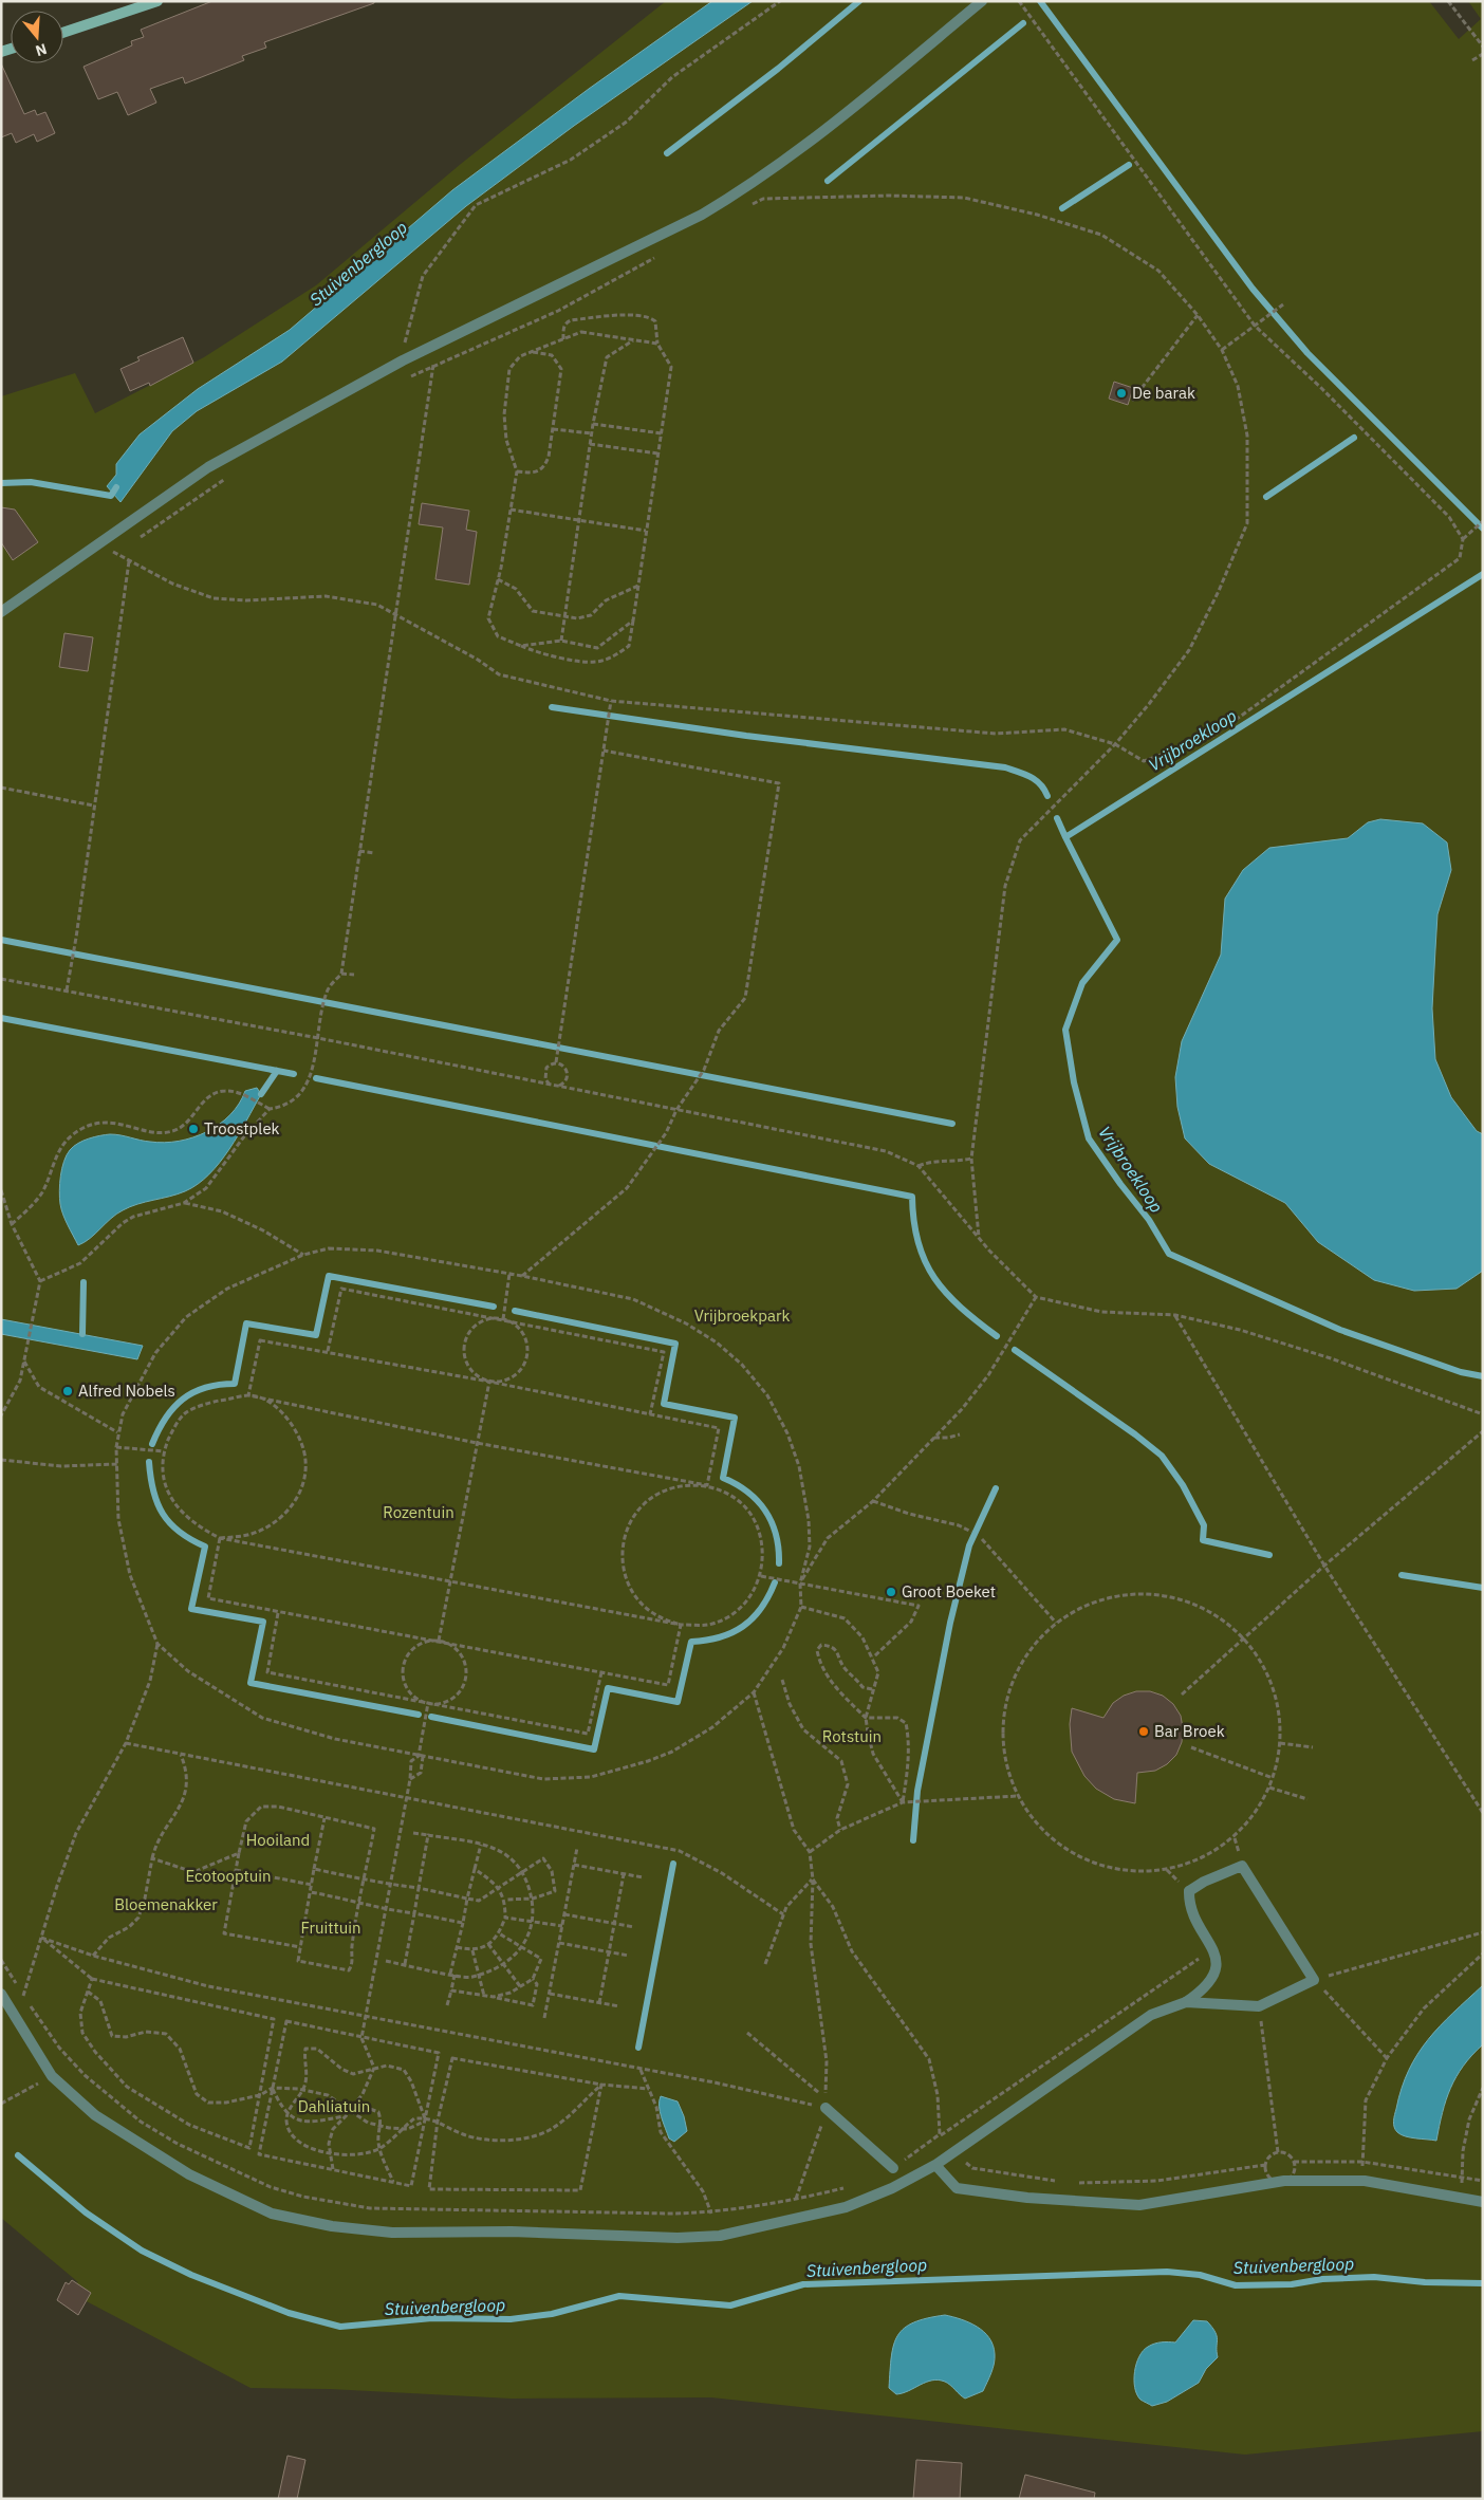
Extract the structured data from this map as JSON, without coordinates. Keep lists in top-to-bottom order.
{
  "water": ["Stuivenbergloop", "Vrijbroekloop"],
  "parks": [
    "Vrijbroekpark",
    "Rozentuin",
    "Rotstuin",
    "Hooiland",
    "Ecotooptuin",
    "Bloemenakker",
    "Fruittuin",
    "Dahliatuin"
  ],
  "places": [
    "De barak",
    "Troostplek",
    "Alfred Nobels",
    "Groot Boeket",
    "Bar Broek"
  ],
  "north": "bottom"
}
